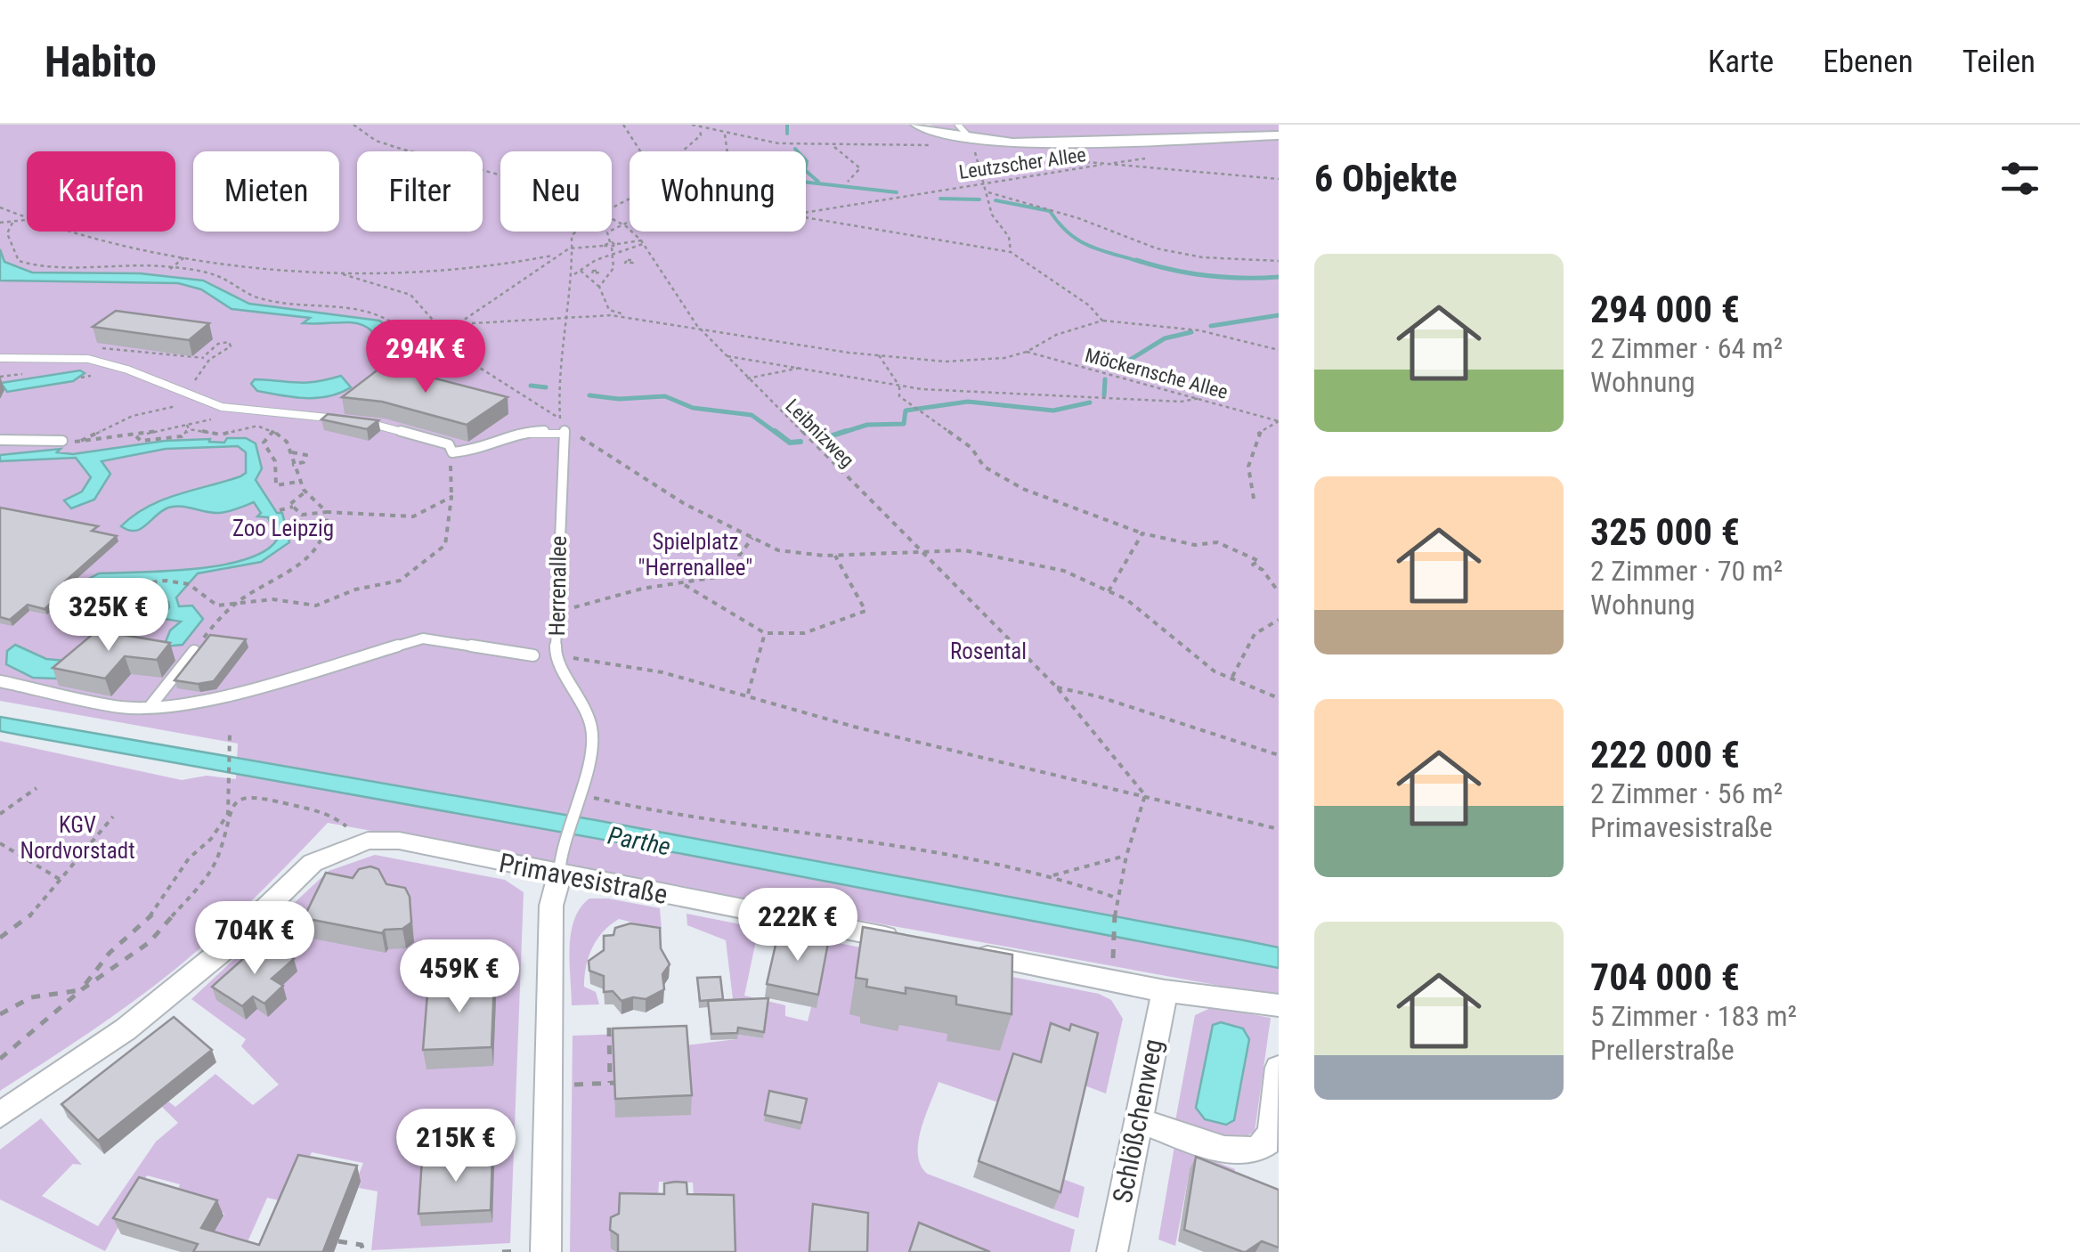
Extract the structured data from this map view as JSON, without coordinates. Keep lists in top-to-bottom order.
{
  "streets": {
    "street": ["Primavesistraße", "Schlößchenweg"],
    "lane": ["Herrenallee"],
    "path": ["Leutzscher Allee", "Möckernsche Allee", "Leibnizweg"]
  },
  "crossings": [
    ["Herrenallee", "Primavesistraße"]
  ],
  "water": ["Parthe"],
  "parks": [
    "Zoo Leipzig",
    "Spielplatz \"Herrenallee\"",
    "Rosental",
    "KGV Nordvorstadt"
  ],
  "page": {
    "header": "Habito",
    "nav": ["Karte", "Ebenen", "Teilen"],
    "heading": "6 Objekte",
    "chip": [
      "Kaufen",
      "Mieten",
      "Filter",
      "Neu",
      "Wohnung"
    ],
    "list": [
      {
        "name": "294 000 €",
        "note": "2 Zimmer · 64 m² · Wohnung"
      },
      {
        "name": "325 000 €",
        "note": "2 Zimmer · 70 m² · Wohnung"
      },
      {
        "name": "222 000 €",
        "note": "2 Zimmer · 56 m² · Primavesistraße"
      },
      {
        "name": "704 000 €",
        "note": "5 Zimmer · 183 m² · Prellerstraße"
      }
    ],
    "price": [
      "294K €",
      "325K €",
      "222K €",
      "704K €",
      "459K €",
      "215K €"
    ]
  }
}
